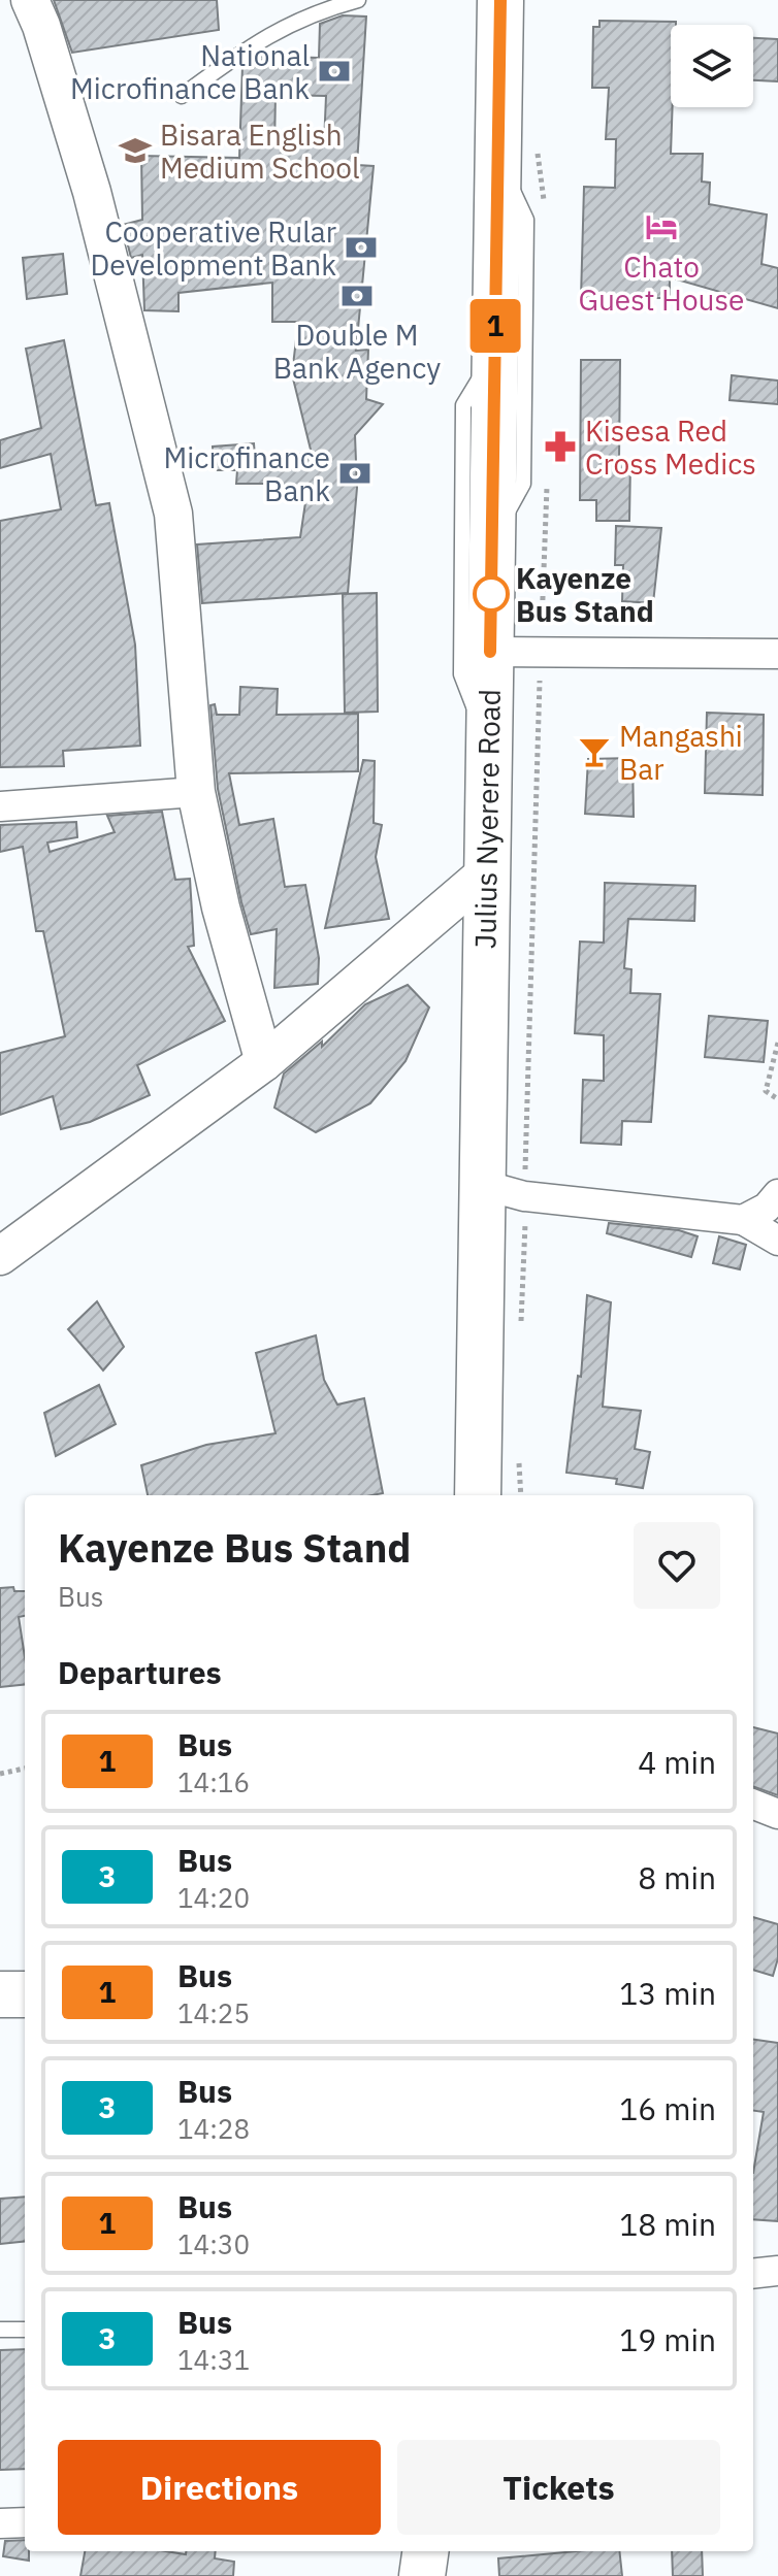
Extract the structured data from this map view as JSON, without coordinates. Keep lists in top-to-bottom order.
{
  "streets": {
    "main road": ["Julius Nyerere Road"]
  },
  "places": {
    "bank": [
      "National Microfinance Bank",
      "Cooperative Rular Development Bank",
      "Double M Bank Agency",
      "Microfinance Bank"
    ],
    "school or university": ["Bisara English Medium School"],
    "hotel": ["Chato Guest House"],
    "pharmacy": ["Kisesa Red Cross Medics"],
    "other": ["Kayenze Bus Stand"],
    "bar": ["Mangashi Bar"]
  },
  "lines": ["bus line 1"],
  "page": {
    "on_map": "1",
    "heading": [
      ["Kayenze Bus Stand", "Bus"],
      "Departures"
    ],
    "list": [
      {
        "mark": "1",
        "name": "Bus",
        "note": "14:16",
        "value": "4 min"
      },
      {
        "mark": "3",
        "name": "Bus",
        "note": "14:20",
        "value": "8 min"
      },
      {
        "mark": "1",
        "name": "Bus",
        "note": "14:25",
        "value": "13 min"
      },
      {
        "mark": "3",
        "name": "Bus",
        "note": "14:28",
        "value": "16 min"
      },
      {
        "mark": "1",
        "name": "Bus",
        "note": "14:30",
        "value": "18 min"
      },
      {
        "mark": "3",
        "name": "Bus",
        "note": "14:31",
        "value": "19 min"
      }
    ],
    "buttons": ["Directions", "Tickets"]
  }
}
